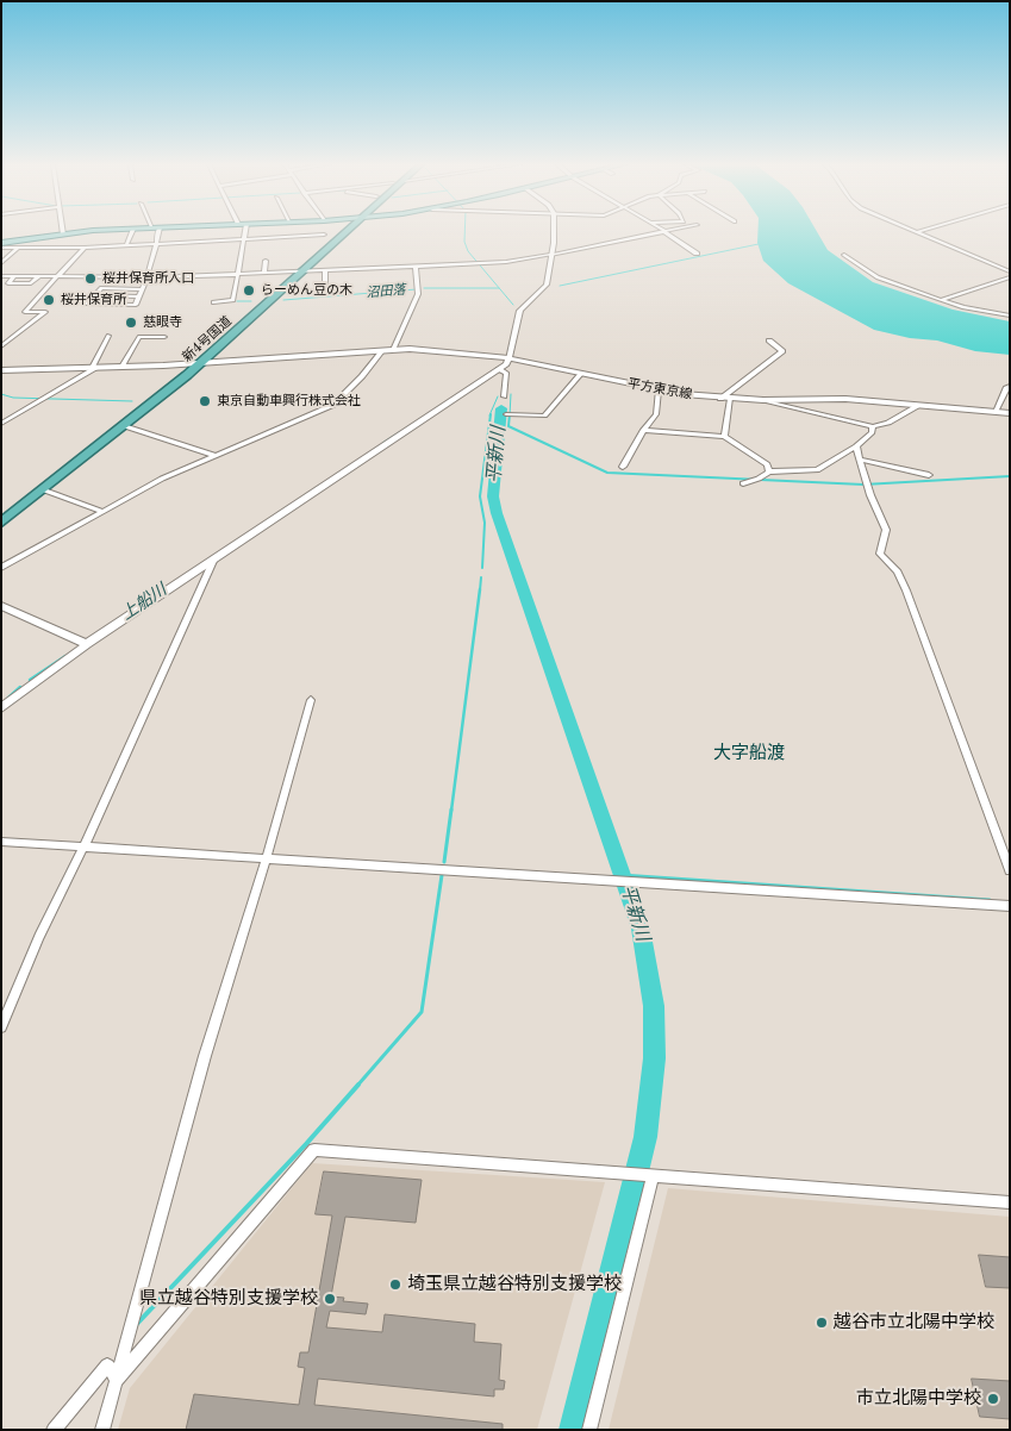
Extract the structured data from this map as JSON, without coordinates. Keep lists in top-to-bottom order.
{
  "streets": {
    "highway": ["新4号国道"],
    "street": ["平方東京線"]
  },
  "crossings": [
    ["新4号国道", "平方東京線"]
  ],
  "districts": ["大字船渡"],
  "water": ["沼田落", "平新川", "上船川"],
  "places": [
    "桜井保育所入口",
    "らーめん豆の木",
    "桜井保育所",
    "慈眼寺",
    "東京自動車興行株式会社",
    "埼玉県立越谷特別支援学校",
    "県立越谷特別支援学校",
    "越谷市立北陽中学校",
    "市立北陽中学校"
  ]
}
